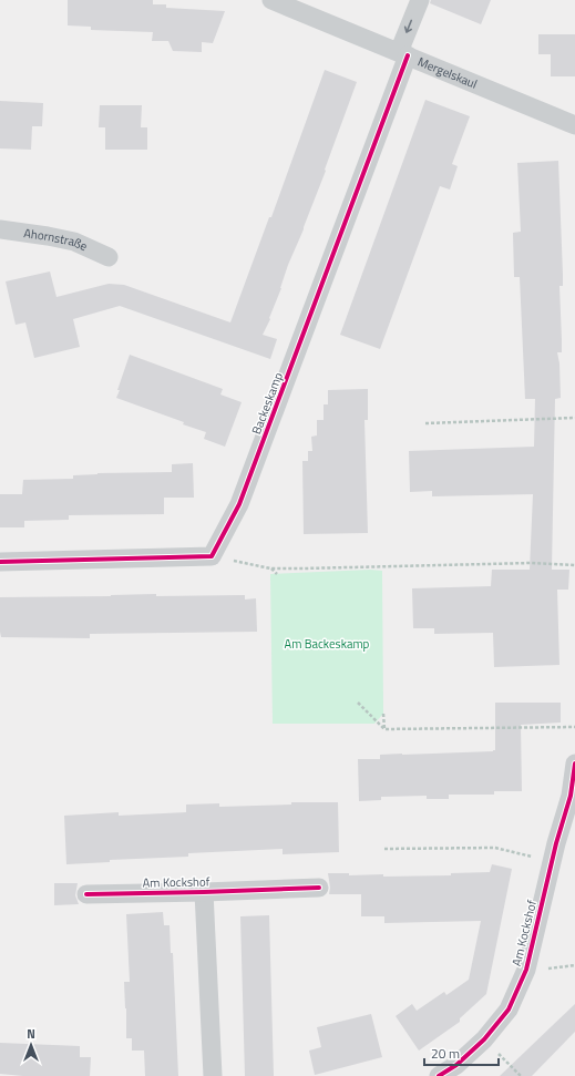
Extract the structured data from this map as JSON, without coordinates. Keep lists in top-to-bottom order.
{
  "streets": {
    "street": [
      "Mergelskaul",
      "Ahornstraße",
      "Backeskamp",
      "Am Kockshof"
    ]
  },
  "crossings": [
    ["Mergelskaul", "Backeskamp"]
  ],
  "parks": ["Am Backeskamp"],
  "scale_bar": "20 m",
  "north": "top"
}
